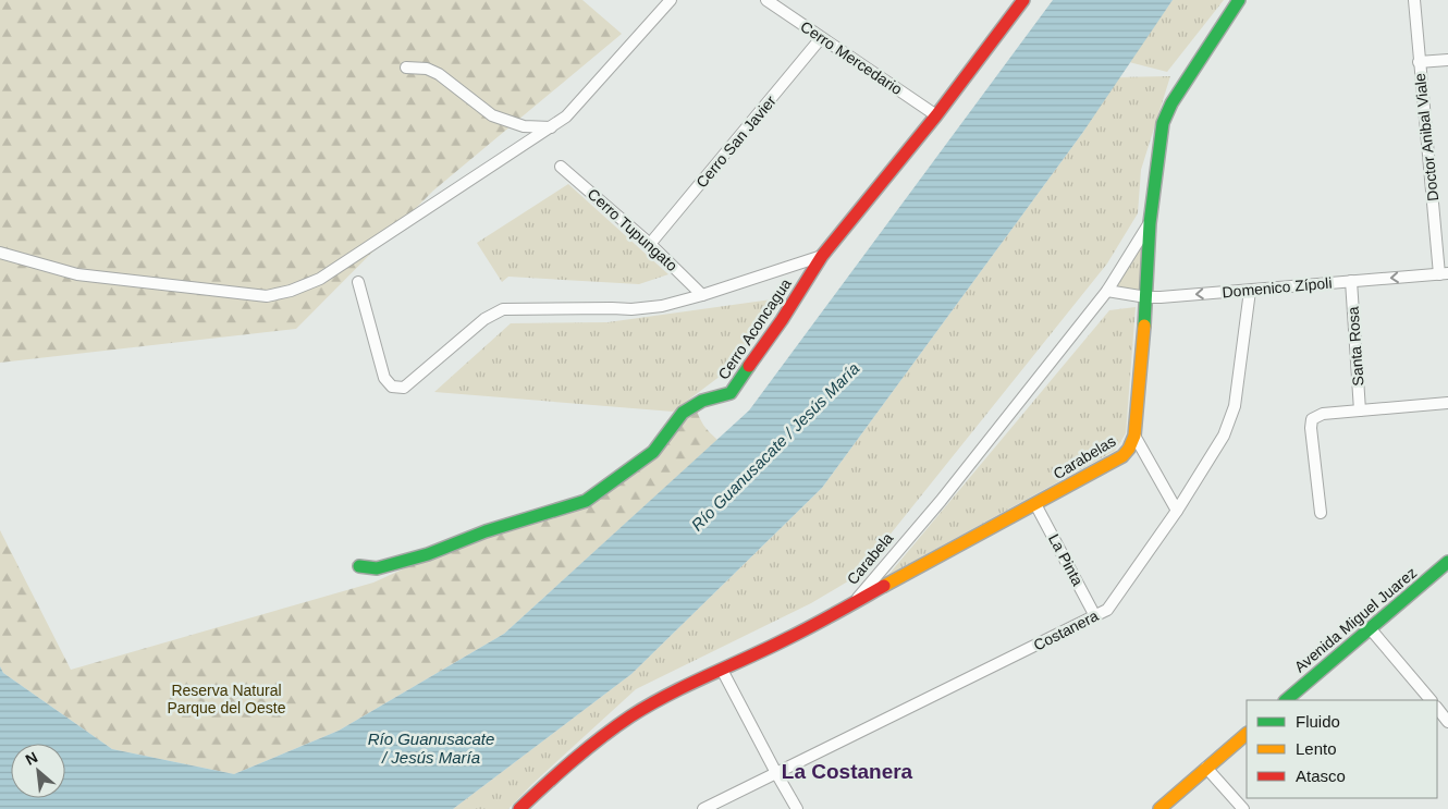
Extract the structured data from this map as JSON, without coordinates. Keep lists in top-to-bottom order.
{
  "streets": {
    "street": [
      "Cerro Mercedario",
      "Doctor Anibal Viale",
      "Cerro San Javier",
      "Cerro Tupungato",
      "Domenico Zípoli",
      "Cerro Aconcagua",
      "Santa Rosa",
      "Carabelas",
      "Carabela",
      "La Pinta",
      "Avenida Miguel Juarez",
      "Costanera"
    ]
  },
  "crossings": [
    ["Cerro Mercedario", "Cerro San Javier"],
    ["Cerro Mercedario", "Cerro Aconcagua"],
    ["Doctor Anibal Viale", "Domenico Zípoli"],
    ["Cerro San Javier", "Cerro Tupungato"],
    ["Domenico Zípoli", "Santa Rosa"],
    ["Domenico Zípoli", "Carabelas"],
    ["Domenico Zípoli", "Carabela"],
    ["Domenico Zípoli", "Costanera"],
    ["Carabelas", "Carabela"],
    ["Carabelas", "La Pinta"],
    ["La Pinta", "Costanera"]
  ],
  "one_way": ["Domenico Zípoli"],
  "districts": ["La Costanera"],
  "water": ["Río Guanusacate / Jesús María"],
  "parks": ["Reserva Natural Parque del Oeste"],
  "legend": ["Fluido", "Lento", "Atasco"],
  "north": "top left"
}
